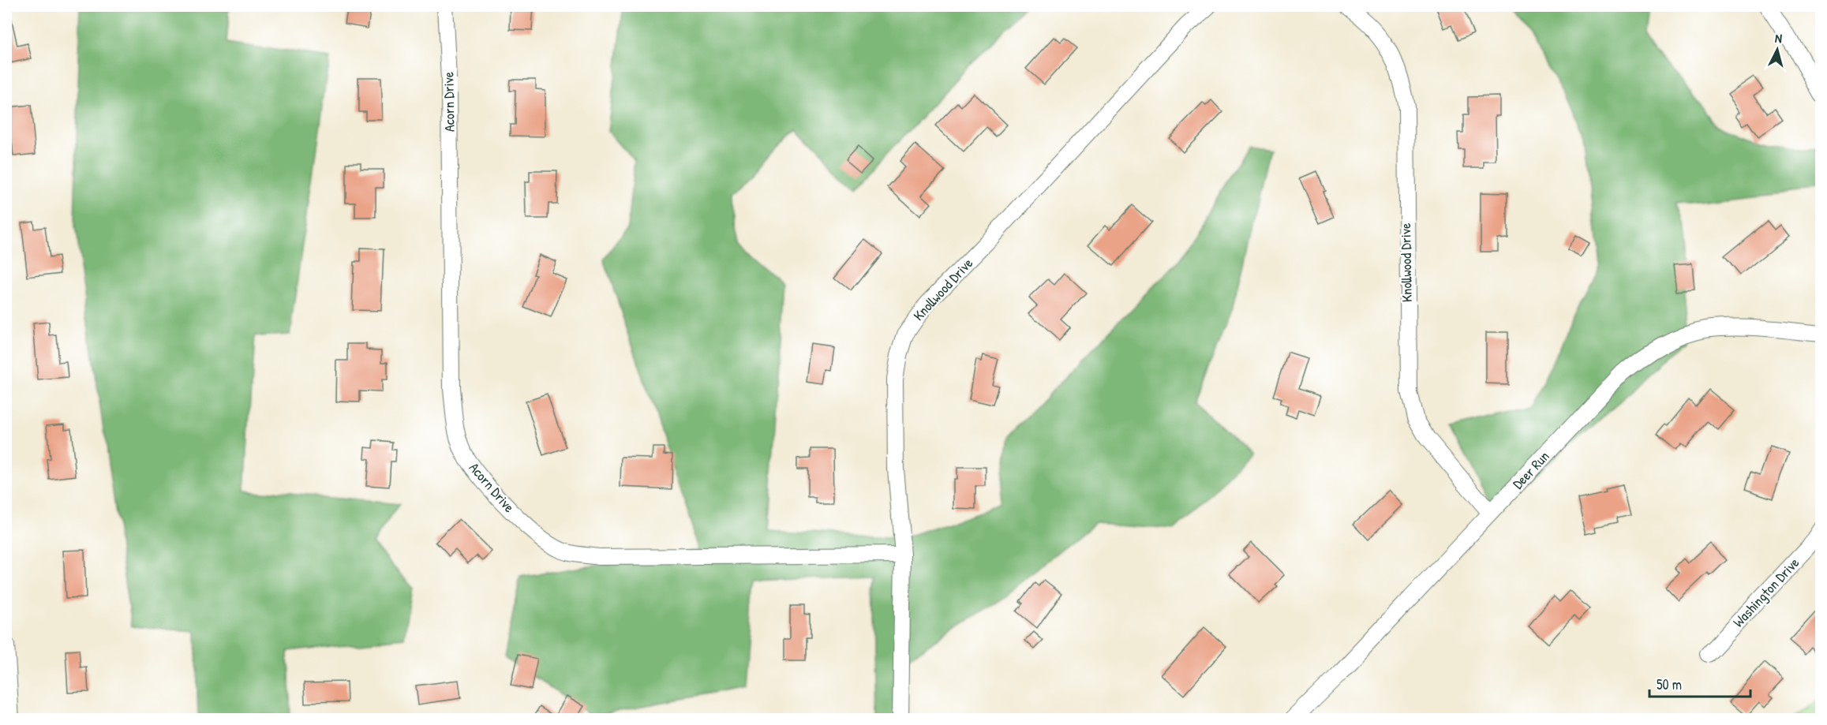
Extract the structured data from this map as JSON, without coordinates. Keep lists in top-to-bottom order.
{
  "streets": {
    "street": [
      "Acorn Drive",
      "Knollwood Drive",
      "Deer Run",
      "Washington Drive"
    ]
  },
  "crossings": [
    ["Acorn Drive", "Knollwood Drive"],
    ["Knollwood Drive", "Deer Run"]
  ],
  "scale_bar": "50 m",
  "north": "top"
}
